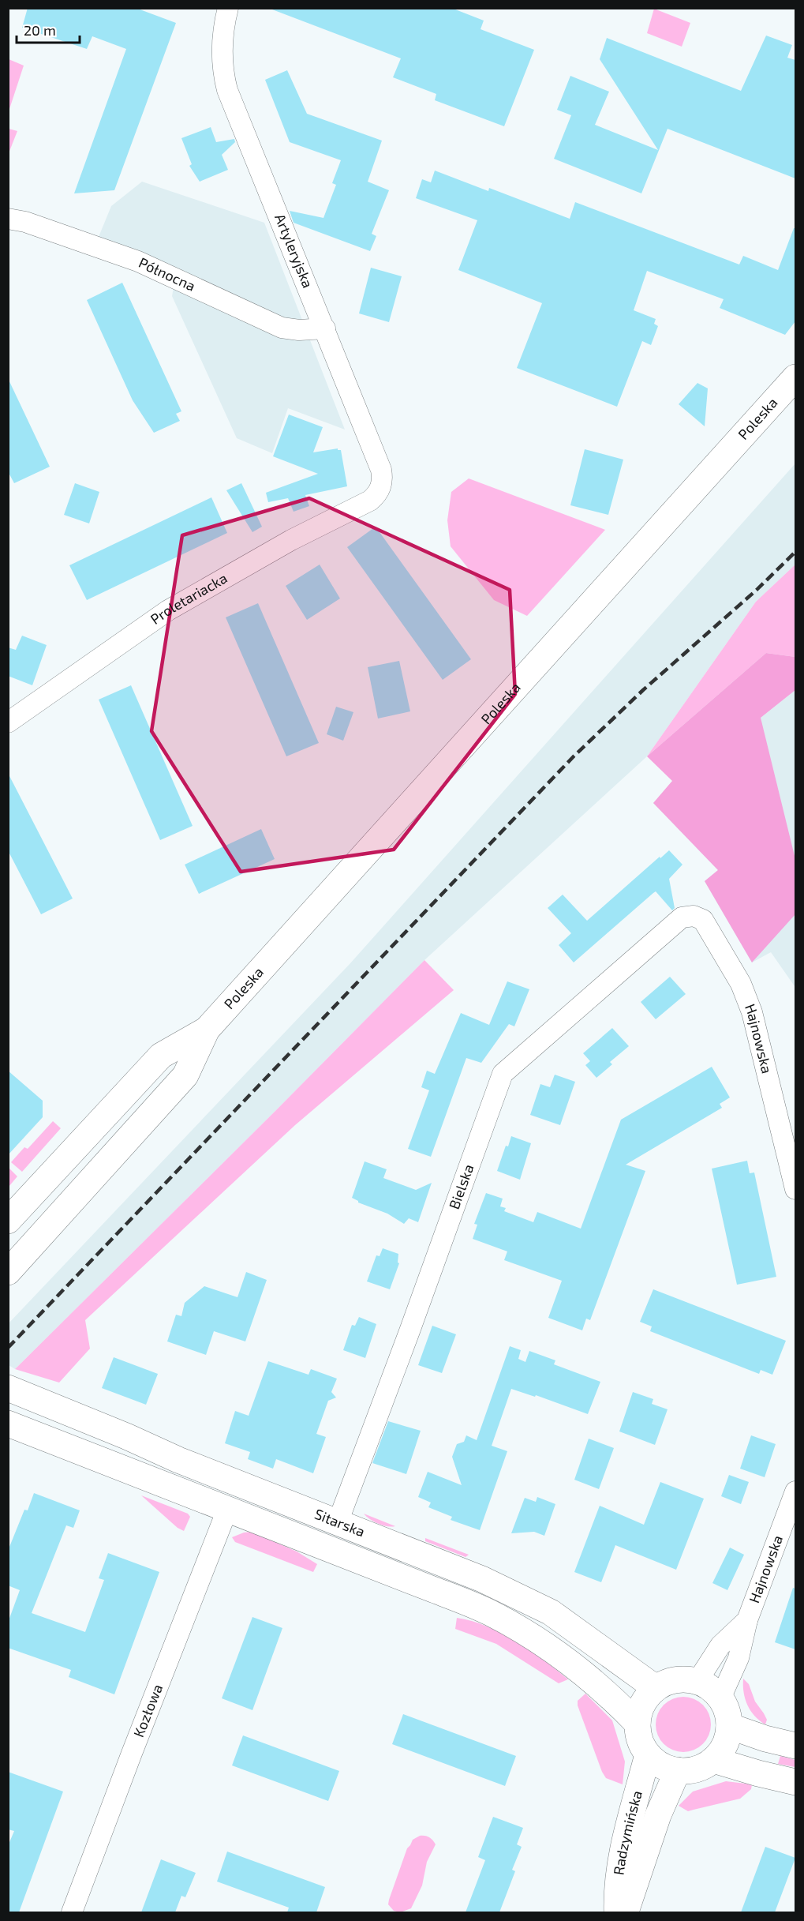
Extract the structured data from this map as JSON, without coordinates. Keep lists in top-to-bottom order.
{
  "streets": {
    "street": [
      "Artyleryjska",
      "Północna",
      "Poleska",
      "Proletariacka",
      "Hajnowska",
      "Bielska",
      "Sitarska",
      "Kozłowa",
      "Radzymińska"
    ]
  },
  "crossings": [
    ["Artyleryjska", "Północna"],
    ["Artyleryjska", "Proletariacka"],
    ["Hajnowska", "Bielska"],
    ["Hajnowska", "Sitarska"],
    ["Hajnowska", "Radzymińska"],
    ["Bielska", "Sitarska"],
    ["Sitarska", "Kozłowa"],
    ["Sitarska", "Radzymińska"]
  ],
  "scale_bar": "20 m"
}
